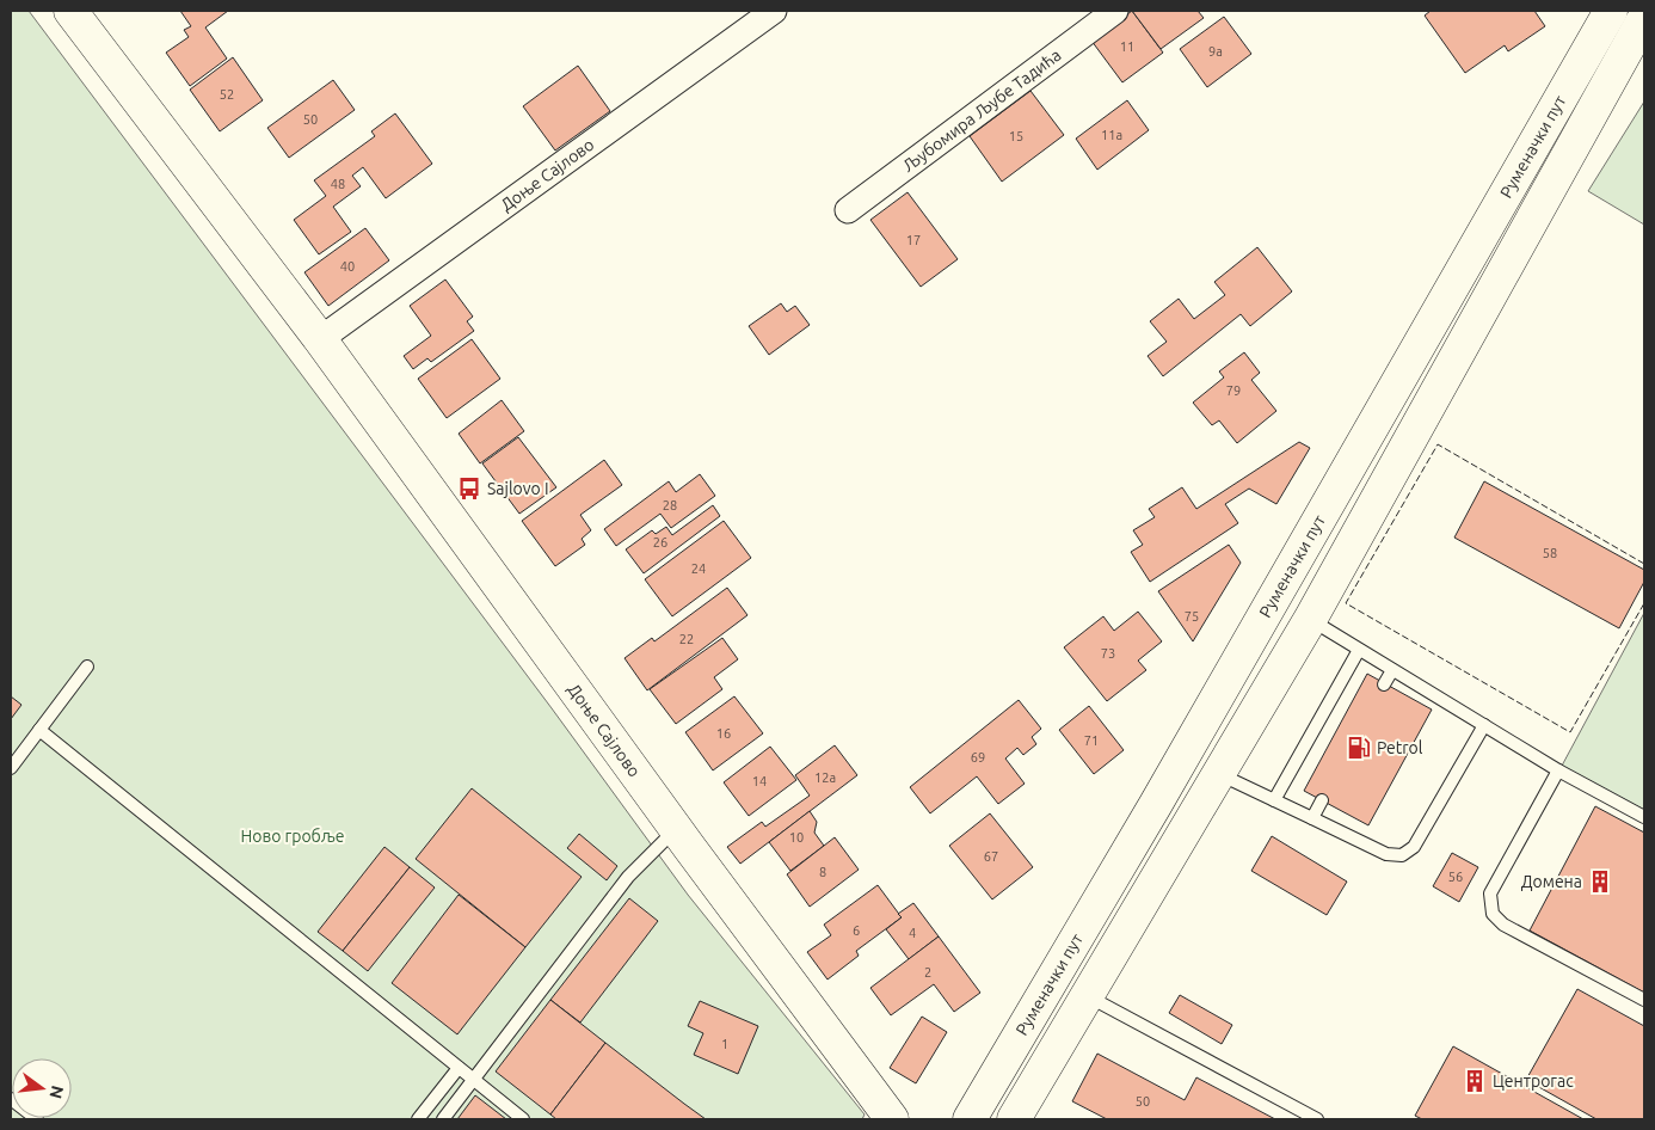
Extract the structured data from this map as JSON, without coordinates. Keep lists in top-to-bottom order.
{
  "streets": {
    "main road": ["Руменачки пут", "Доње Сајлово"],
    "street": ["Љубомира Љубе Тадића"]
  },
  "parks": ["Ново гробље"],
  "places": {
    "bus stop": ["Sajlovo I"],
    "fuel station": ["Petrol"],
    "building": ["Домена", "Центрогас"]
  },
  "house_numbers": [
    "11",
    "9a",
    "52",
    "50",
    "11a",
    "15",
    "48",
    "17",
    "40",
    "79",
    "28",
    "26",
    "58",
    "24",
    "75",
    "22",
    "73",
    "16",
    "71",
    "69",
    "12a",
    "14",
    "10",
    "67",
    "8",
    "56",
    "6",
    "4",
    "2",
    "1",
    "50"
  ],
  "north": "right"
}
